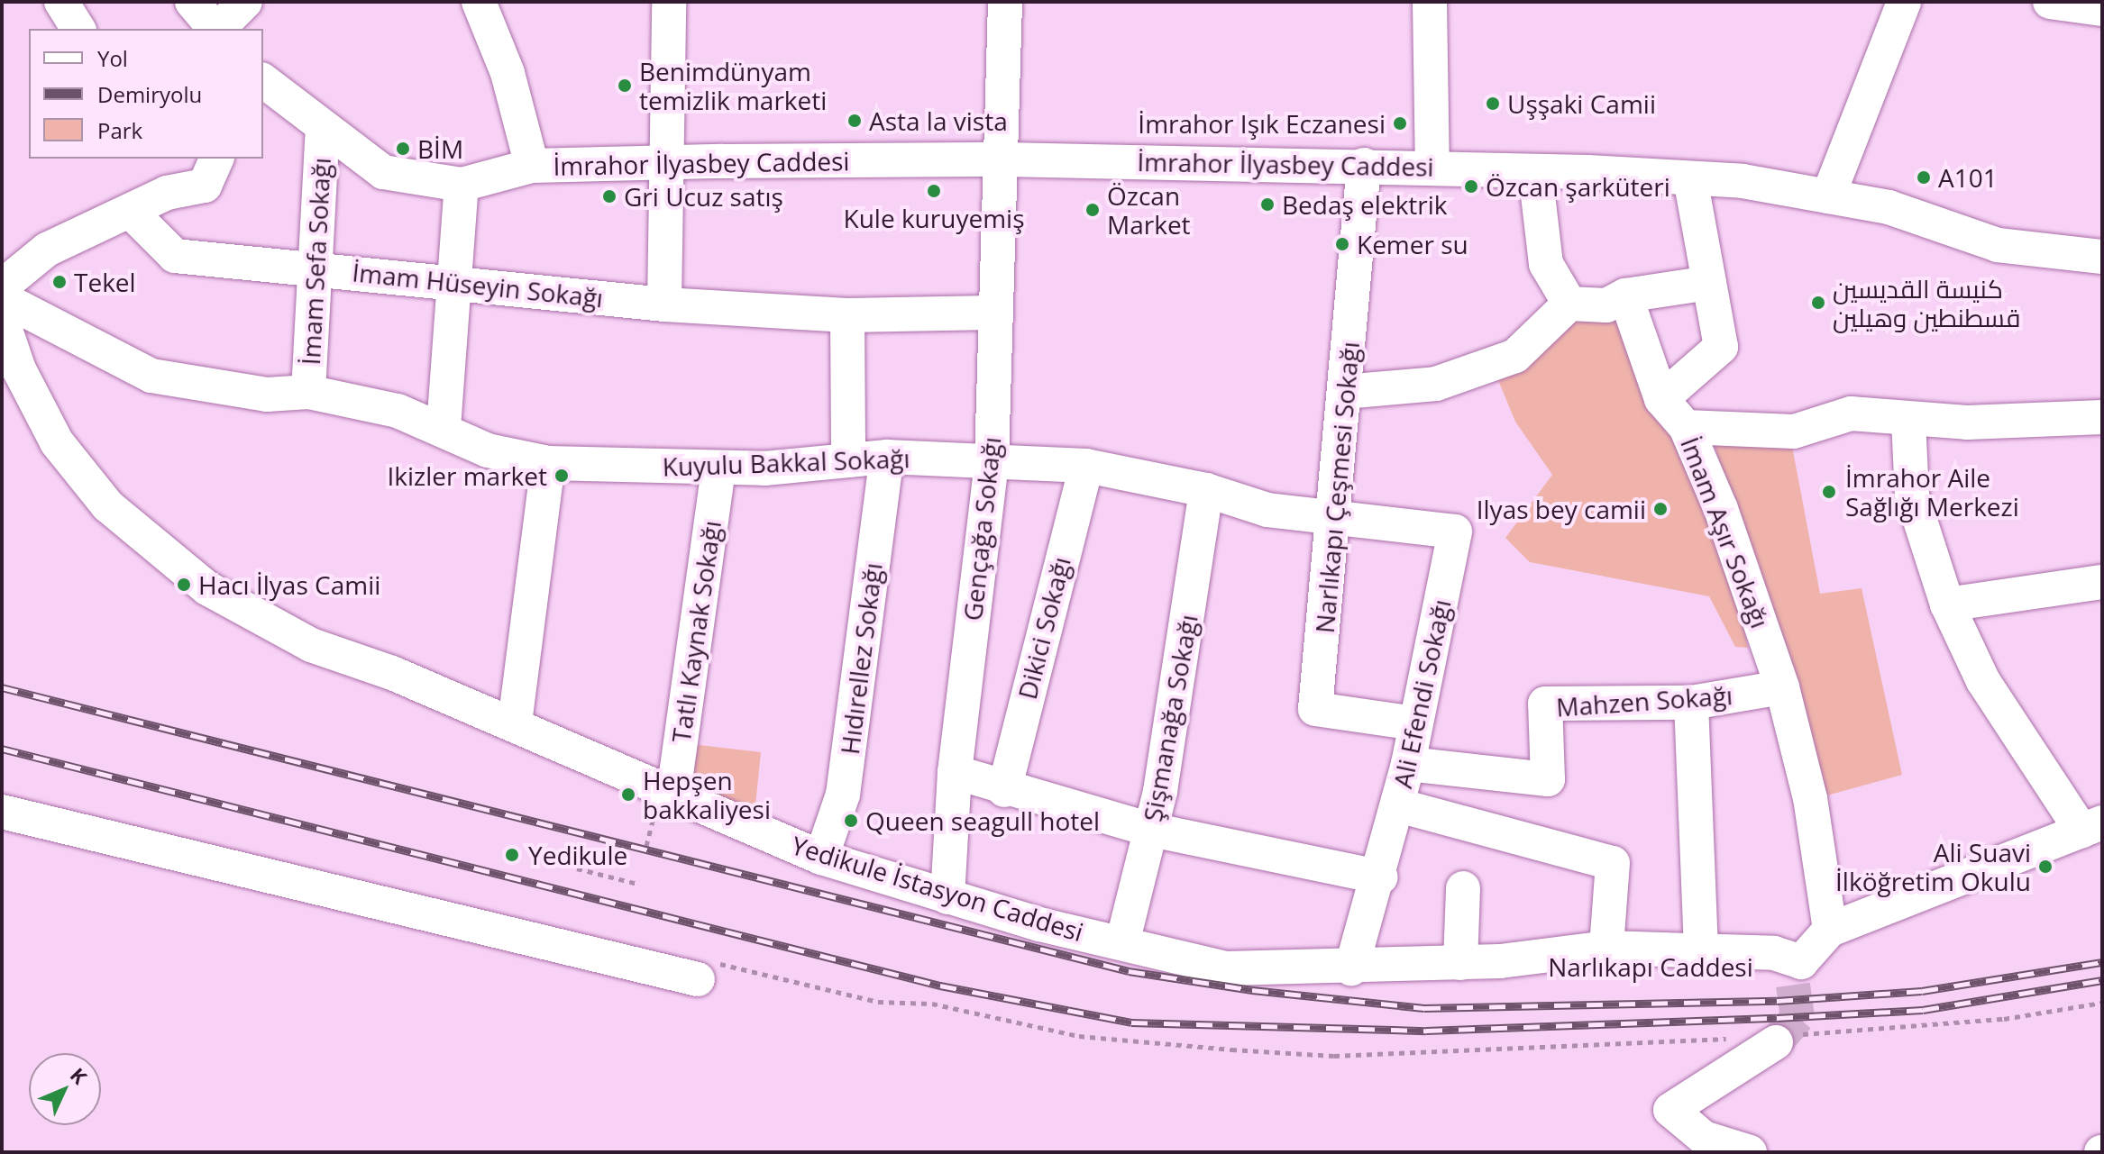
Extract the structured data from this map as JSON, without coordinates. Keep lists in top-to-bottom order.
{
  "streets": {
    "street": [
      "İmrahor İlyasbey Caddesi",
      "İmam Sefa Sokağı",
      "İmam Hüseyin Sokağı",
      "Kuyulu Bakkal Sokağı",
      "Narlıkapı Çeşmesi Sokağı",
      "Gençağa Sokağı",
      "İmam Aşır Sokağı",
      "Dikici Sokağı",
      "Tatlı Kaynak Sokağı",
      "Hıdırellez Sokağı",
      "Ali Efendi Sokağı",
      "Mahzen Sokağı",
      "Şişmanağa Sokağı",
      "Yedikule İstasyon Caddesi",
      "Narlıkapı Caddesi"
    ]
  },
  "crossings": [
    ["İmrahor İlyasbey Caddesi", "Narlıkapı Çeşmesi Sokağı"],
    ["İmrahor İlyasbey Caddesi", "Gençağa Sokağı"],
    ["İmam Sefa Sokağı", "İmam Hüseyin Sokağı"],
    ["İmam Sefa Sokağı", "Kuyulu Bakkal Sokağı"],
    ["İmam Hüseyin Sokağı", "Gençağa Sokağı"],
    ["Kuyulu Bakkal Sokağı", "Narlıkapı Çeşmesi Sokağı"],
    ["Kuyulu Bakkal Sokağı", "Gençağa Sokağı"],
    ["Kuyulu Bakkal Sokağı", "Dikici Sokağı"],
    ["Kuyulu Bakkal Sokağı", "Tatlı Kaynak Sokağı"],
    ["Kuyulu Bakkal Sokağı", "Hıdırellez Sokağı"],
    ["Kuyulu Bakkal Sokağı", "Ali Efendi Sokağı"],
    ["Kuyulu Bakkal Sokağı", "Şişmanağa Sokağı"],
    ["Narlıkapı Çeşmesi Sokağı", "Ali Efendi Sokağı"],
    ["Gençağa Sokağı", "Yedikule İstasyon Caddesi"],
    ["İmam Aşır Sokağı", "Mahzen Sokağı"],
    ["İmam Aşır Sokağı", "Yedikule İstasyon Caddesi"],
    ["Tatlı Kaynak Sokağı", "Yedikule İstasyon Caddesi"],
    ["Hıdırellez Sokağı", "Yedikule İstasyon Caddesi"],
    ["Ali Efendi Sokağı", "Mahzen Sokağı"],
    ["Ali Efendi Sokağı", "Yedikule İstasyon Caddesi"],
    ["Şişmanağa Sokağı", "Yedikule İstasyon Caddesi"],
    ["Yedikule İstasyon Caddesi", "Narlıkapı Caddesi"]
  ],
  "places": [
    "Benimdünyam temizlik marketi",
    "Uşşaki Camii",
    "Asta la vista",
    "İmrahor Işık Eczanesi",
    "BİM",
    "A101",
    "Özcan şarküteri",
    "Kule kuruyemiş",
    "Gri Ucuz satış",
    "Bedaş elektrik",
    "Özcan Market",
    "Kemer su",
    "Tekel",
    "كنيسة القديسين قسطنطين وهيلين",
    "Ikizler market",
    "İmrahor Aile Sağlığı Merkezi",
    "Ilyas bey camii",
    "Hacı İlyas Camii",
    "Hepşen bakkaliyesi",
    "Queen seagull hotel",
    "Yedikule",
    "Ali Suavi İlköğretim Okulu"
  ],
  "legend": ["Yol", "Demiryolu", "Park"],
  "north": "top right"
}
